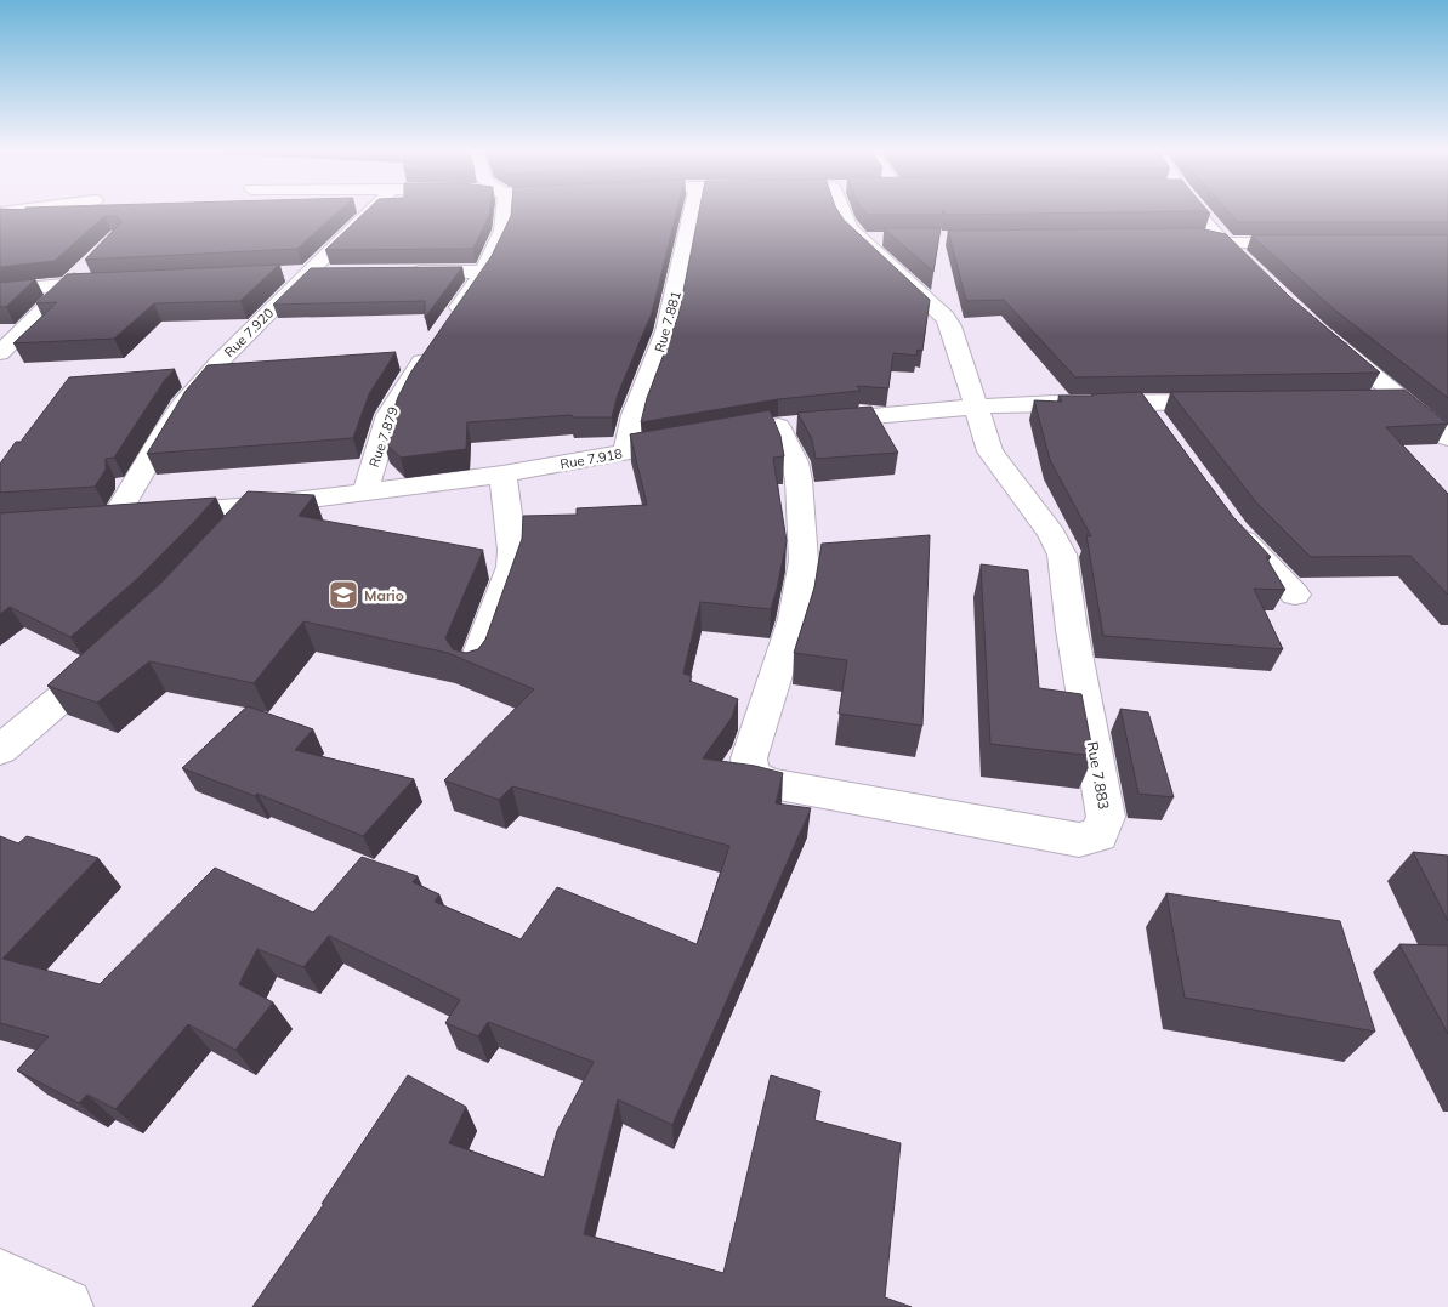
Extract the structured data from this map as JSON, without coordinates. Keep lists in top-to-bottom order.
{
  "streets": {
    "street": [
      "Rue 7.881",
      "Rue 7.920",
      "Rue 7.879",
      "Rue 7.918",
      "Rue 7.883"
    ]
  },
  "crossings": [
    ["Rue 7.881", "Rue 7.918"],
    ["Rue 7.920", "Rue 7.918"],
    ["Rue 7.879", "Rue 7.918"]
  ],
  "places": {
    "school or university": ["Mario"]
  }
}
